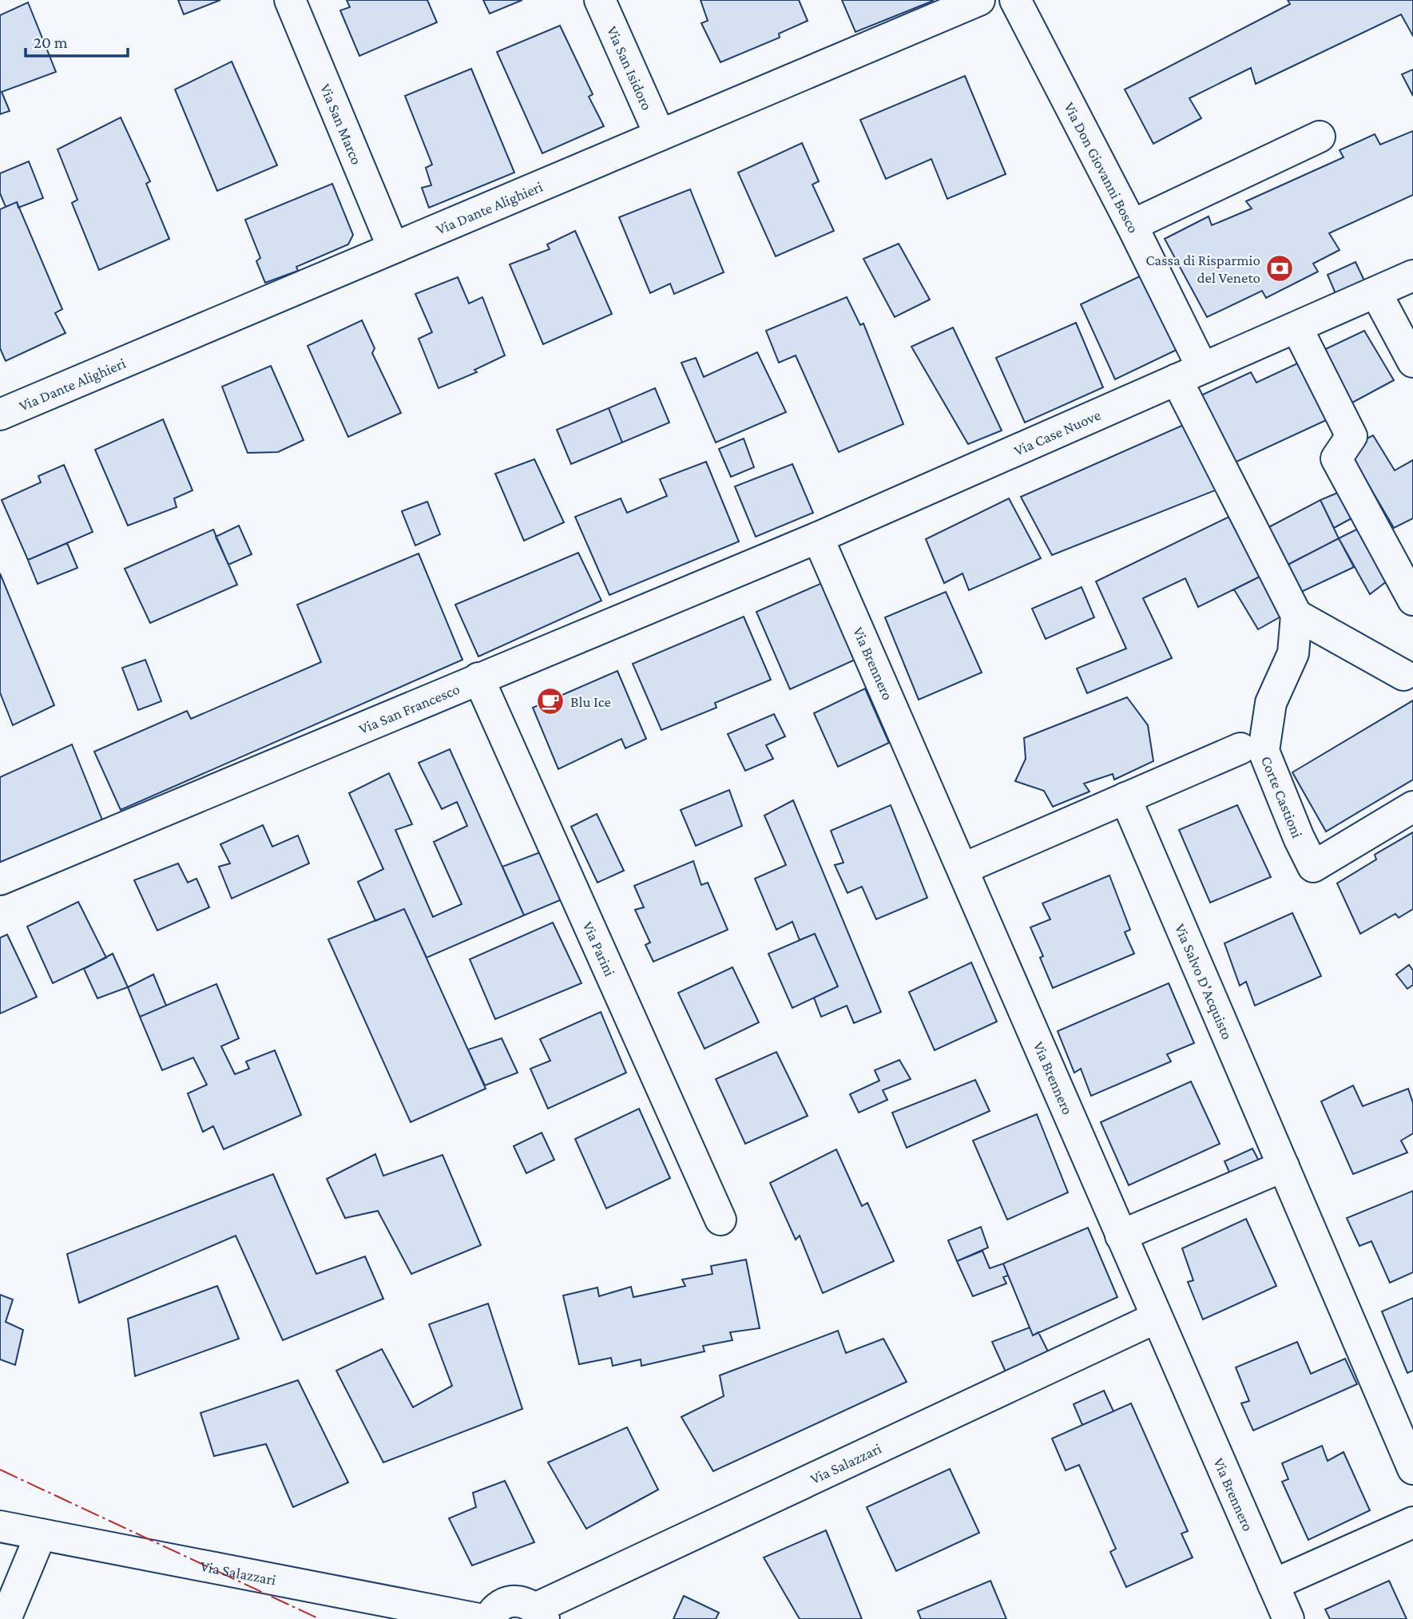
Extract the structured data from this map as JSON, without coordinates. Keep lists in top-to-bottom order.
{
  "streets": {
    "street": [
      "Via San Isidoro",
      "Via San Marco",
      "Via Don Giovanni Bosco",
      "Via Dante Alighieri",
      "Via Case Nuove",
      "Via Brennero",
      "Via San Francesco",
      "Corte Castioni",
      "Via Parini",
      "Via Salvo D'Acquisto",
      "Via Salazzari"
    ]
  },
  "crossings": [
    ["Via San Isidoro", "Via Dante Alighieri"],
    ["Via San Marco", "Via Dante Alighieri"],
    ["Via Don Giovanni Bosco", "Via Case Nuove"],
    ["Via Case Nuove", "Via Brennero"],
    ["Via Case Nuove", "Via San Francesco"],
    ["Via Brennero", "Via San Francesco"],
    ["Via Brennero", "Via Salazzari"],
    ["Via San Francesco", "Via Parini"]
  ],
  "places": {
    "bank": ["Cassa di Risparmio del Veneto"],
    "cafe": ["Blu Ice"]
  },
  "scale_bar": "20 m"
}
